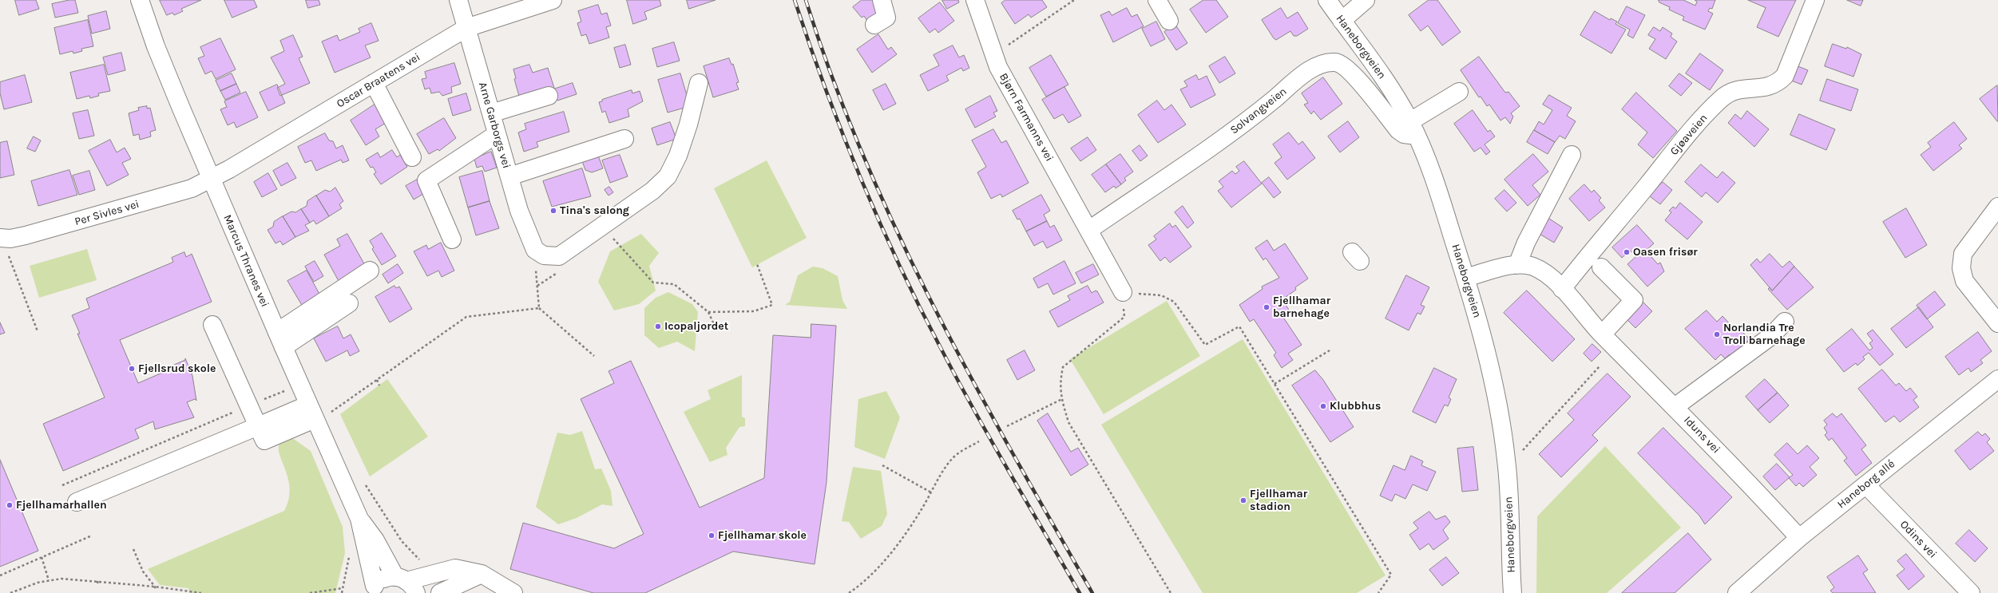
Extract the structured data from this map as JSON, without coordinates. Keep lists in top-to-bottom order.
{
  "streets": {
    "street": [
      "Haneborgveien",
      "Oscar Braatens vei",
      "Solvangveien",
      "Bjørn Farmanns vei",
      "Arne Garborgs vei",
      "Gjøaveien",
      "Per Sivles vei",
      "Marcus Thranes vei",
      "Iduns vei",
      "Haneborg allé",
      "Odins vei"
    ]
  },
  "crossings": [
    ["Haneborgveien", "Solvangveien"],
    ["Haneborgveien", "Iduns vei"],
    ["Oscar Braatens vei", "Arne Garborgs vei"],
    ["Oscar Braatens vei", "Per Sivles vei"],
    ["Oscar Braatens vei", "Marcus Thranes vei"],
    ["Solvangveien", "Bjørn Farmanns vei"],
    ["Gjøaveien", "Iduns vei"],
    ["Per Sivles vei", "Marcus Thranes vei"],
    ["Iduns vei", "Haneborg allé"],
    ["Haneborg allé", "Odins vei"]
  ],
  "places": [
    "Tina's salong",
    "Oasen frisør",
    "Fjellhamar barnehage",
    "Icopaljordet",
    "Norlandia Tre Troll barnehage",
    "Fjellsrud skole",
    "Klubbhus",
    "Fjellhamar stadion",
    "Fjellhamarhallen",
    "Fjellhamar skole"
  ]
}
